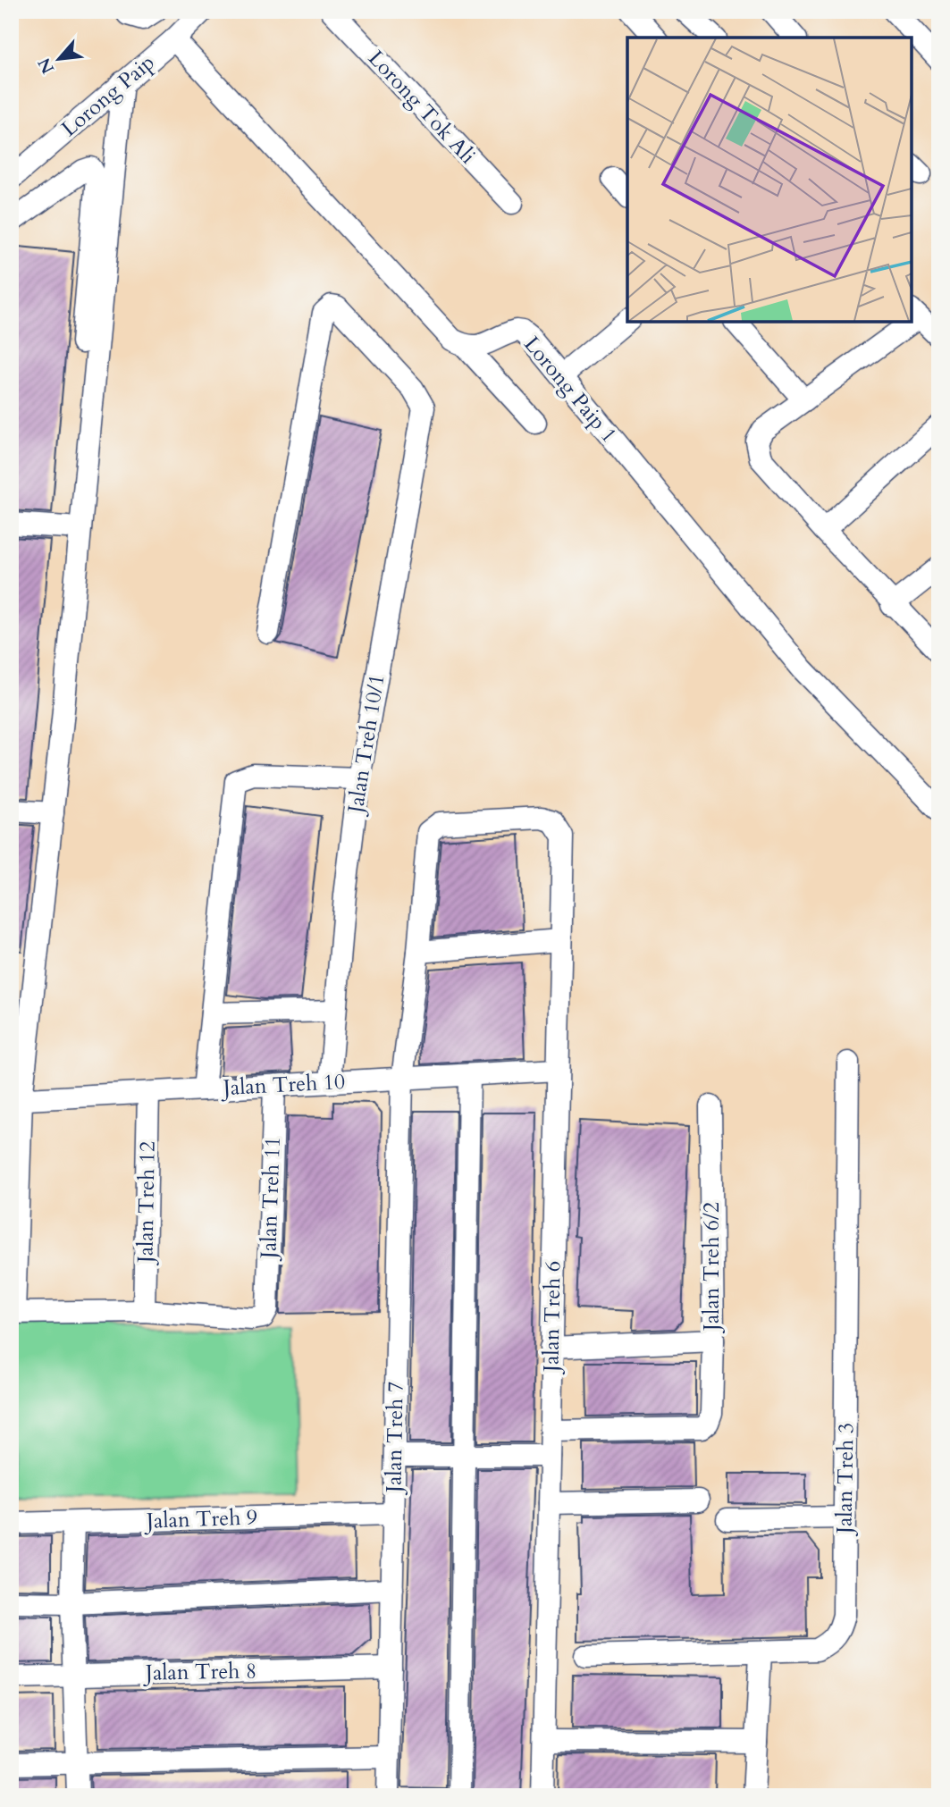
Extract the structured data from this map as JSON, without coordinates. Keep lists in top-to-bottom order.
{
  "streets": {
    "street": [
      "Lorong Paip",
      "Lorong Tok Ali",
      "Lorong Paip 1",
      "Jalan Treh 10/1",
      "Jalan Treh 10",
      "Jalan Treh 11",
      "Jalan Treh 12",
      "Jalan Treh 6/2",
      "Jalan Treh 6",
      "Jalan Treh 7",
      "Jalan Treh 3",
      "Jalan Treh 9",
      "Jalan Treh 8"
    ]
  },
  "crossings": [
    ["Jalan Treh 10/1", "Jalan Treh 10"],
    ["Jalan Treh 10", "Jalan Treh 11"],
    ["Jalan Treh 10", "Jalan Treh 12"],
    ["Jalan Treh 10", "Jalan Treh 6"],
    ["Jalan Treh 10", "Jalan Treh 7"],
    ["Jalan Treh 11", "Jalan Treh 12"],
    ["Jalan Treh 6/2", "Jalan Treh 6"],
    ["Jalan Treh 6", "Jalan Treh 7"],
    ["Jalan Treh 7", "Jalan Treh 9"],
    ["Jalan Treh 7", "Jalan Treh 8"]
  ],
  "north": "bottom left"
}
